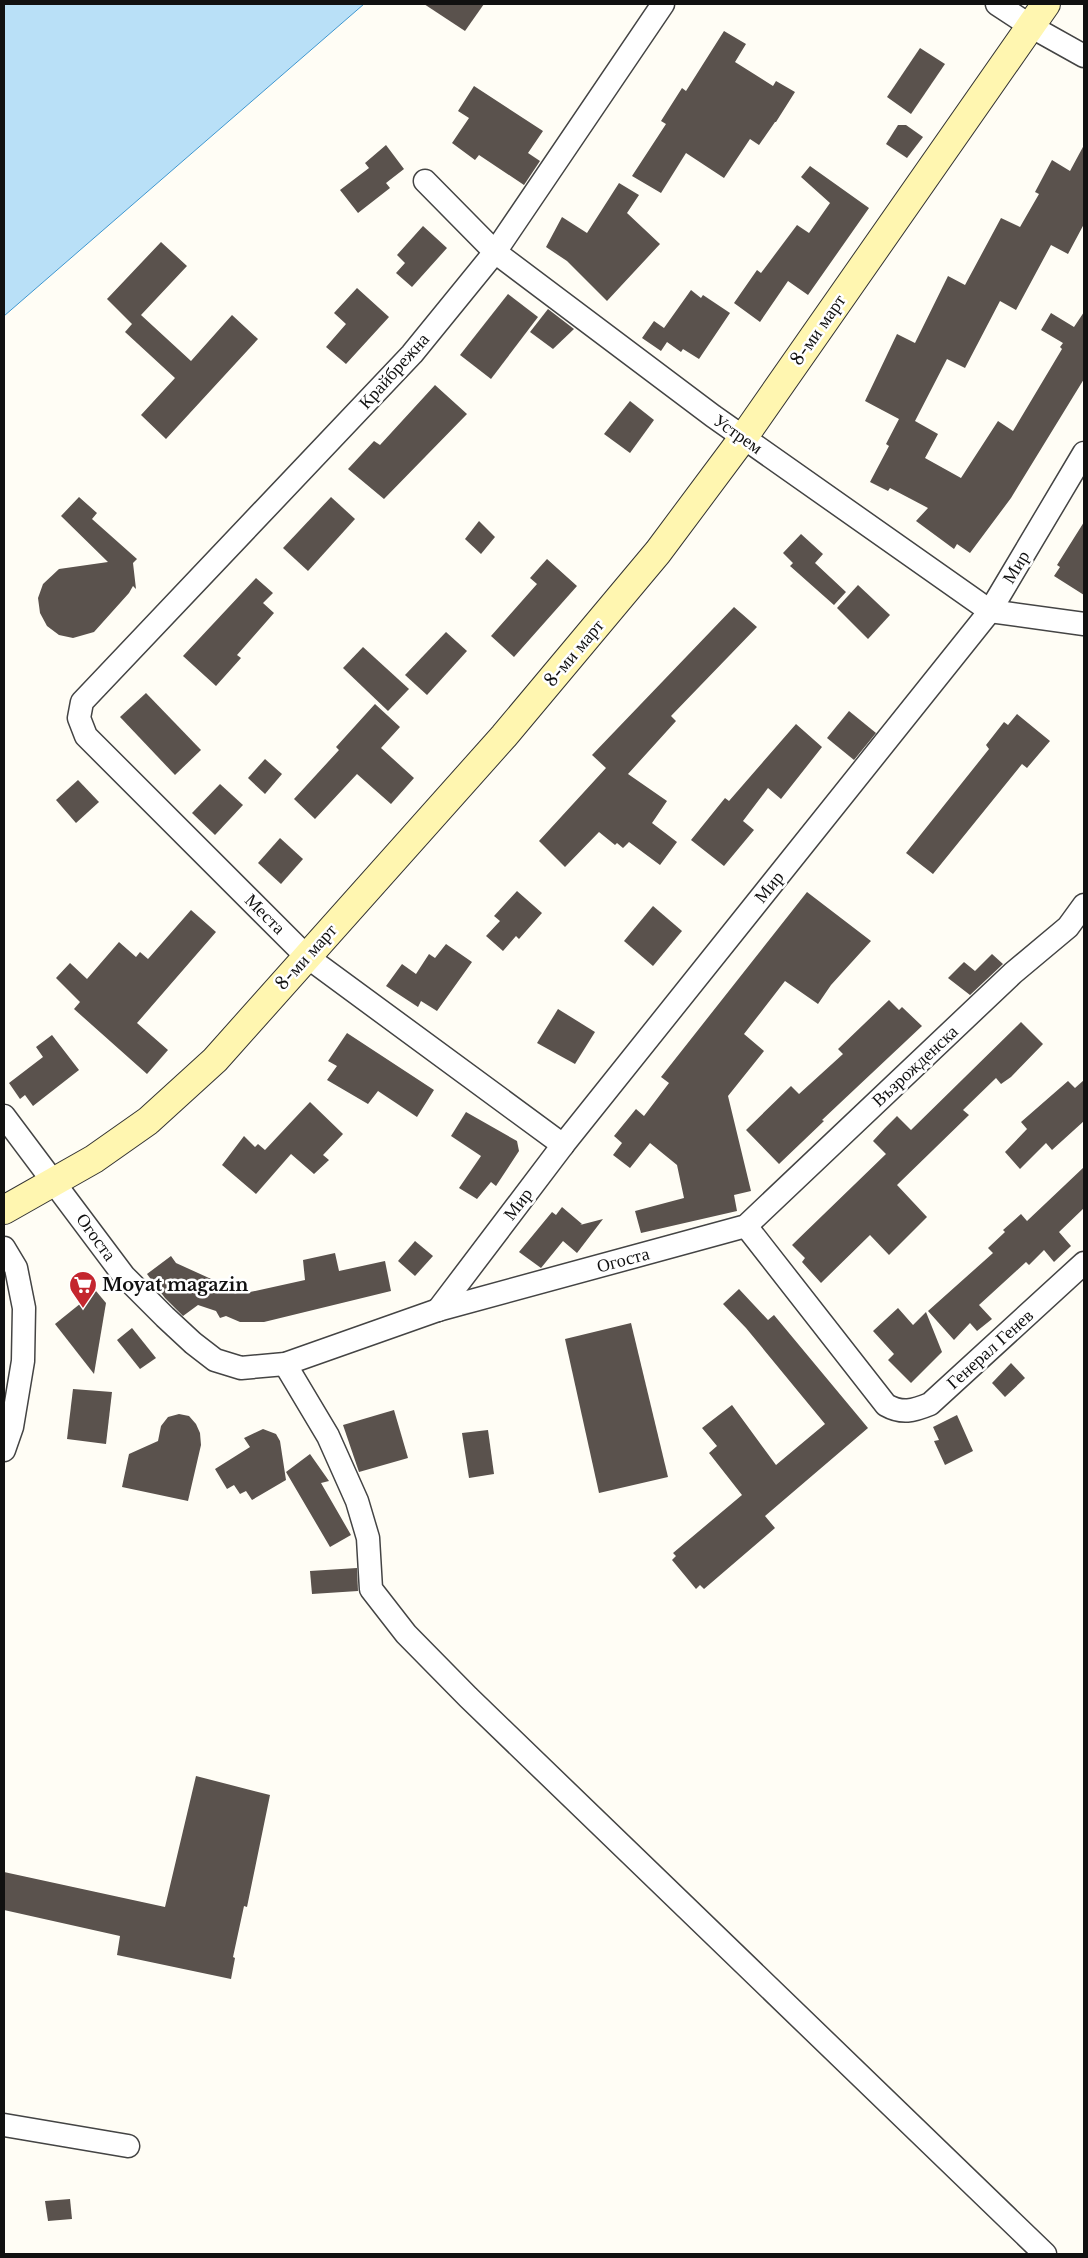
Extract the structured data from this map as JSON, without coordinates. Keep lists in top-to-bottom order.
{
  "streets": {
    "main road": ["8-ми март"],
    "street": [
      "Крайбрежна",
      "Устрем",
      "Мир",
      "Места",
      "Възрожденска",
      "Огоста",
      "Генерал Генев"
    ]
  },
  "crossings": [
    ["8-ми март", "Устрем"],
    ["8-ми март", "Места"],
    ["8-ми март", "Огоста"],
    ["Крайбрежна", "Устрем"],
    ["Крайбрежна", "Места"],
    ["Устрем", "Мир"],
    ["Мир", "Места"],
    ["Мир", "Огоста"],
    ["Възрожденска", "Огоста"],
    ["Възрожденска", "Генерал Генев"],
    ["Огоста", "Генерал Генев"]
  ],
  "places": {
    "supermarket": ["Moyat magazin"]
  }
}
